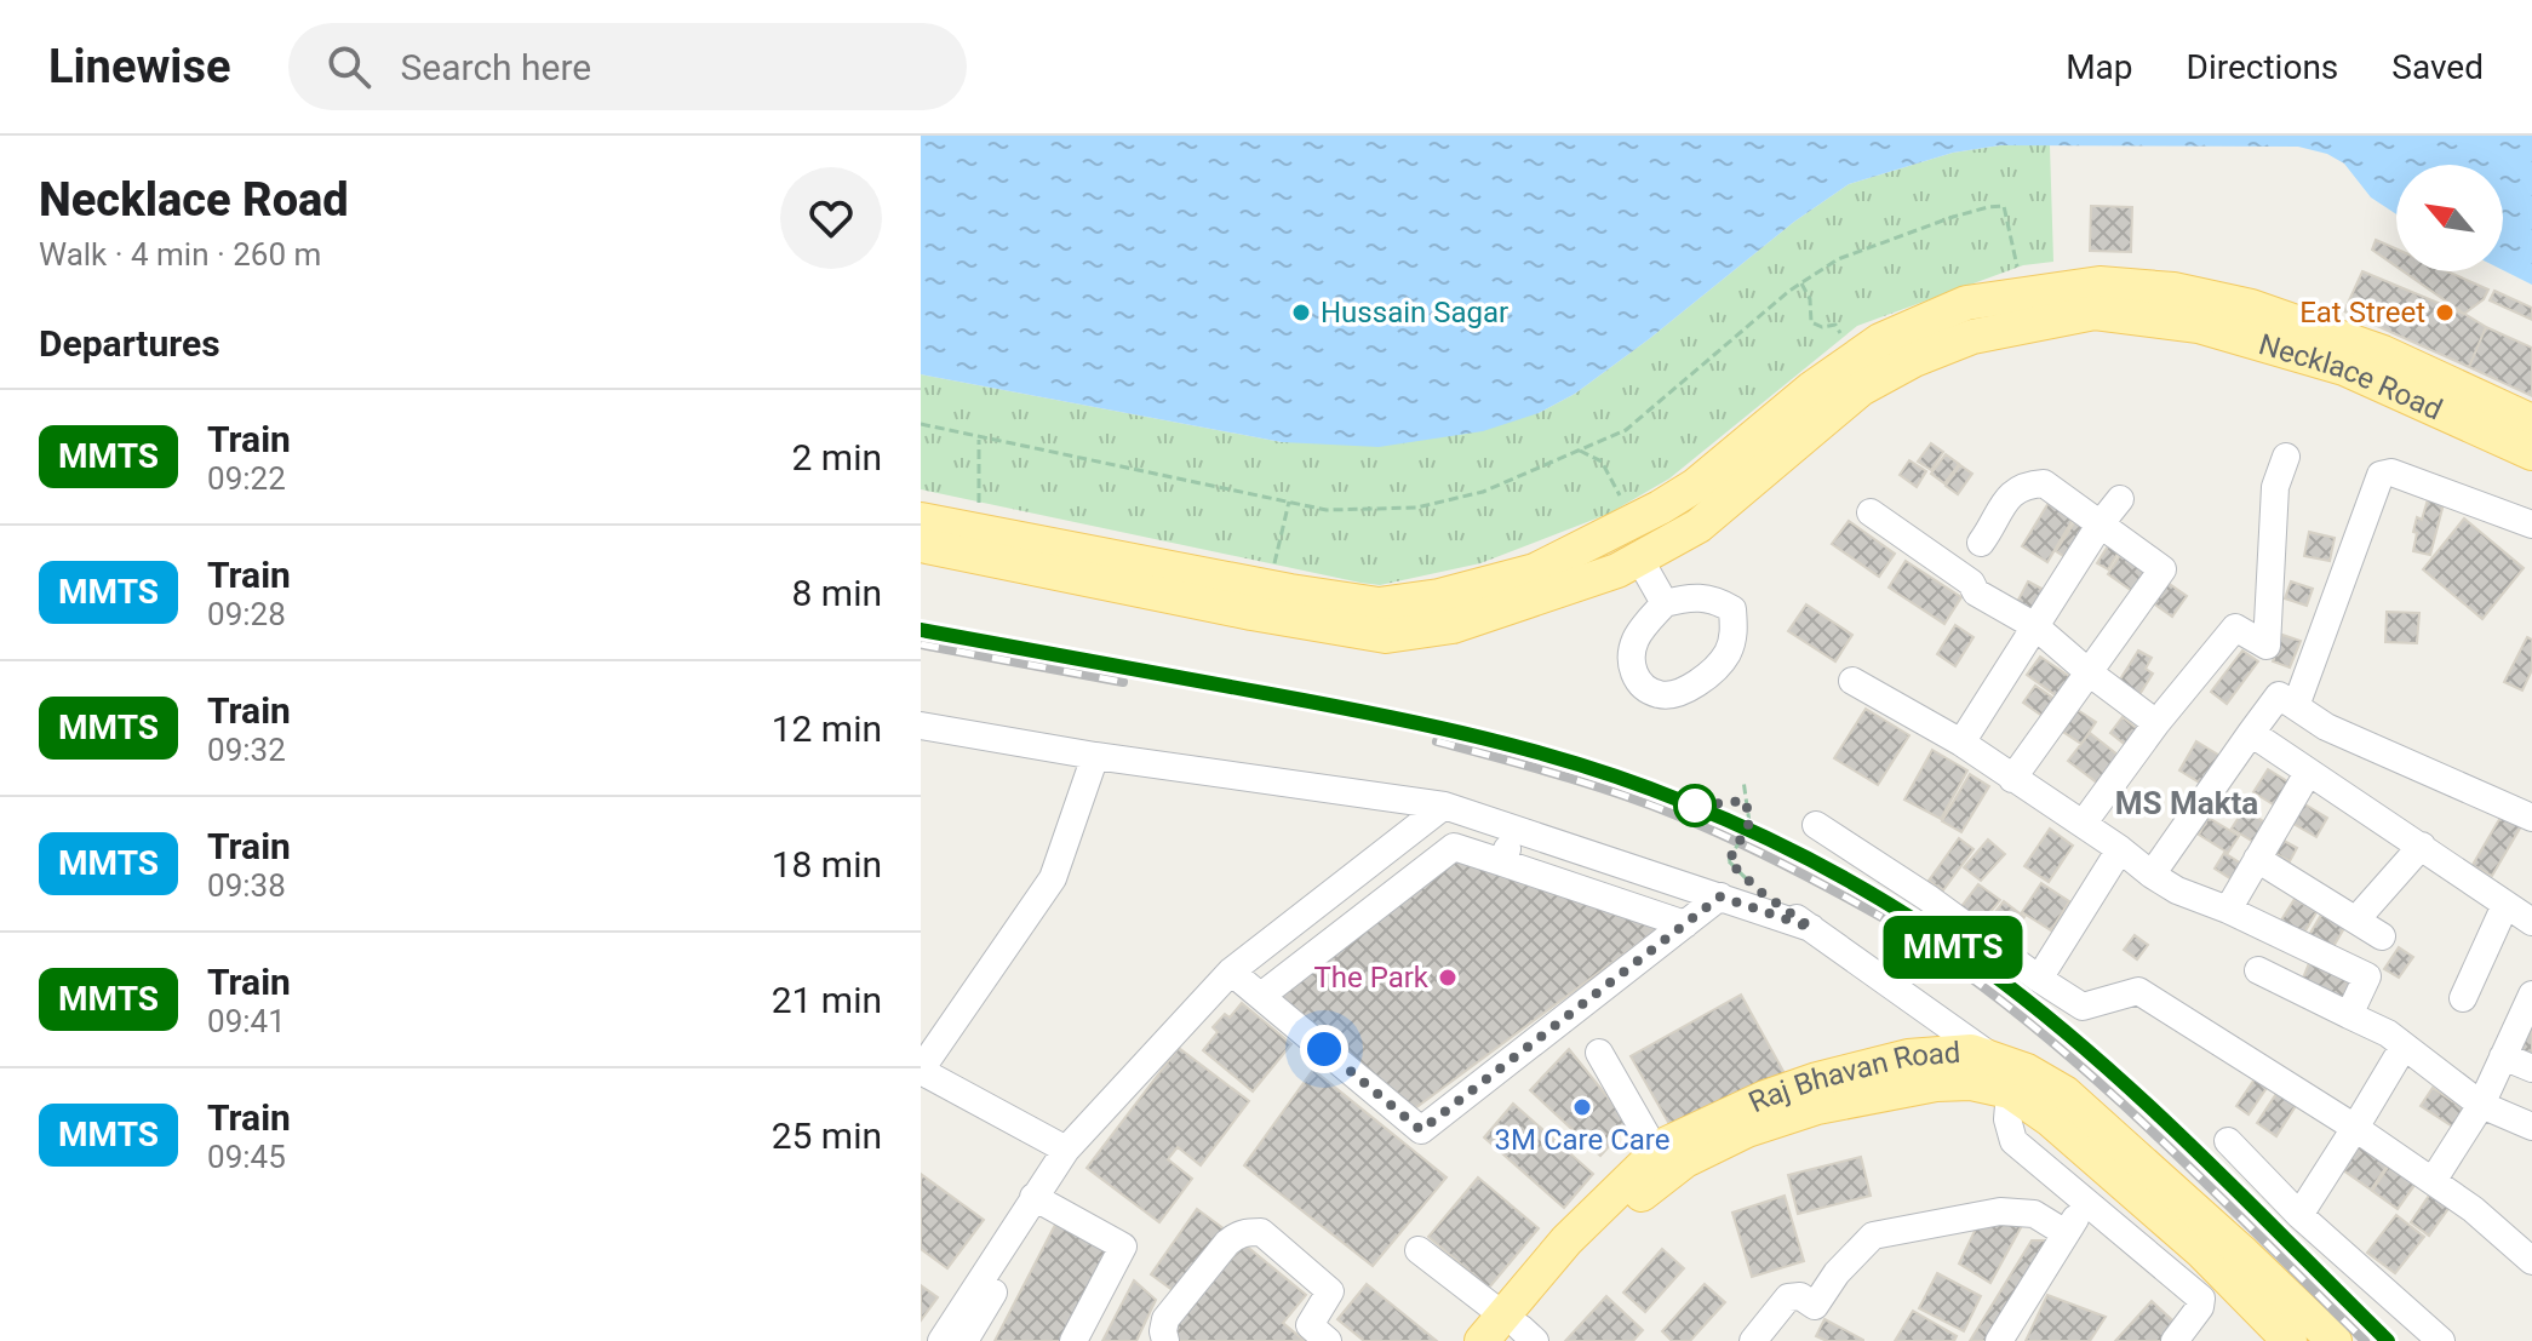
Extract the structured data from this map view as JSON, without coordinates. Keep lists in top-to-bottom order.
{
  "streets": {
    "main road": ["Necklace Road", "Raj Bhavan Road"]
  },
  "districts": ["MS Makta"],
  "places": [
    "Hussain Sagar",
    "Eat Street",
    "The Park",
    "3M Care Care"
  ],
  "north": "top left",
  "page": {
    "header": "Linewise",
    "search": "Search here",
    "nav": ["Map", "Directions", "Saved"],
    "heading": [
      ["Necklace Road", "Walk · 4 min · 260 m"],
      "Departures"
    ],
    "on_map": "MMTS",
    "list": [
      {
        "mark": "MMTS",
        "name": "Train",
        "note": "09:22",
        "value": "2 min"
      },
      {
        "mark": "MMTS",
        "name": "Train",
        "note": "09:28",
        "value": "8 min"
      },
      {
        "mark": "MMTS",
        "name": "Train",
        "note": "09:32",
        "value": "12 min"
      },
      {
        "mark": "MMTS",
        "name": "Train",
        "note": "09:38",
        "value": "18 min"
      },
      {
        "mark": "MMTS",
        "name": "Train",
        "note": "09:41",
        "value": "21 min"
      },
      {
        "mark": "MMTS",
        "name": "Train",
        "note": "09:45",
        "value": "25 min"
      }
    ]
  }
}
